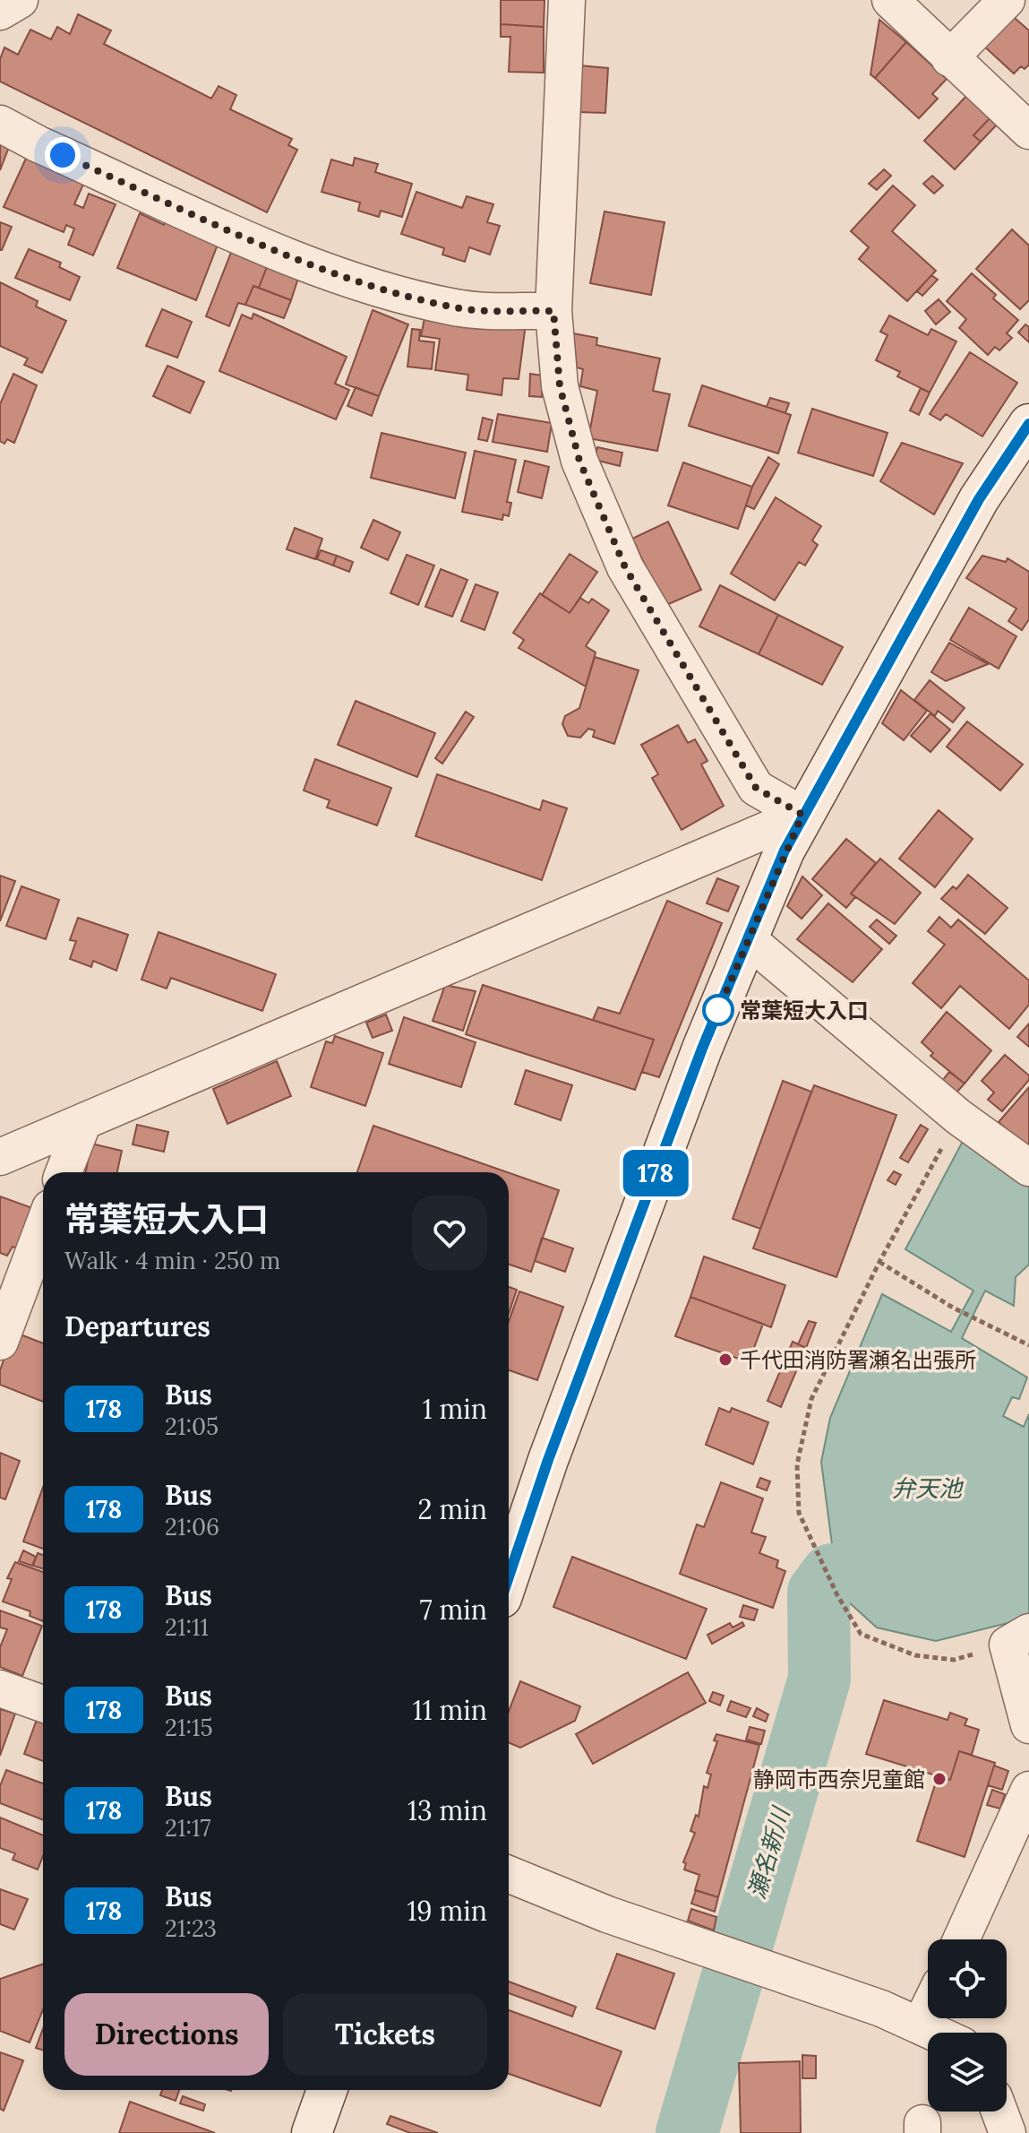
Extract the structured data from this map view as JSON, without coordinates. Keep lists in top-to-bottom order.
{
  "water": ["弁天池", "瀬名新川"],
  "places": ["常葉短大入口", "千代田消防署瀬名出張所", "静岡市西奈児童館"],
  "lines": ["bus line 178"],
  "page": {
    "on_map": "178",
    "heading": [
      ["常葉短大入口", "Walk · 4 min · 250 m"],
      "Departures"
    ],
    "list": [
      {
        "mark": "178",
        "name": "Bus",
        "note": "21:05",
        "value": "1 min"
      },
      {
        "mark": "178",
        "name": "Bus",
        "note": "21:06",
        "value": "2 min"
      },
      {
        "mark": "178",
        "name": "Bus",
        "note": "21:11",
        "value": "7 min"
      },
      {
        "mark": "178",
        "name": "Bus",
        "note": "21:15",
        "value": "11 min"
      },
      {
        "mark": "178",
        "name": "Bus",
        "note": "21:17",
        "value": "13 min"
      },
      {
        "mark": "178",
        "name": "Bus",
        "note": "21:23",
        "value": "19 min"
      }
    ],
    "buttons": ["Directions", "Tickets"]
  }
}
